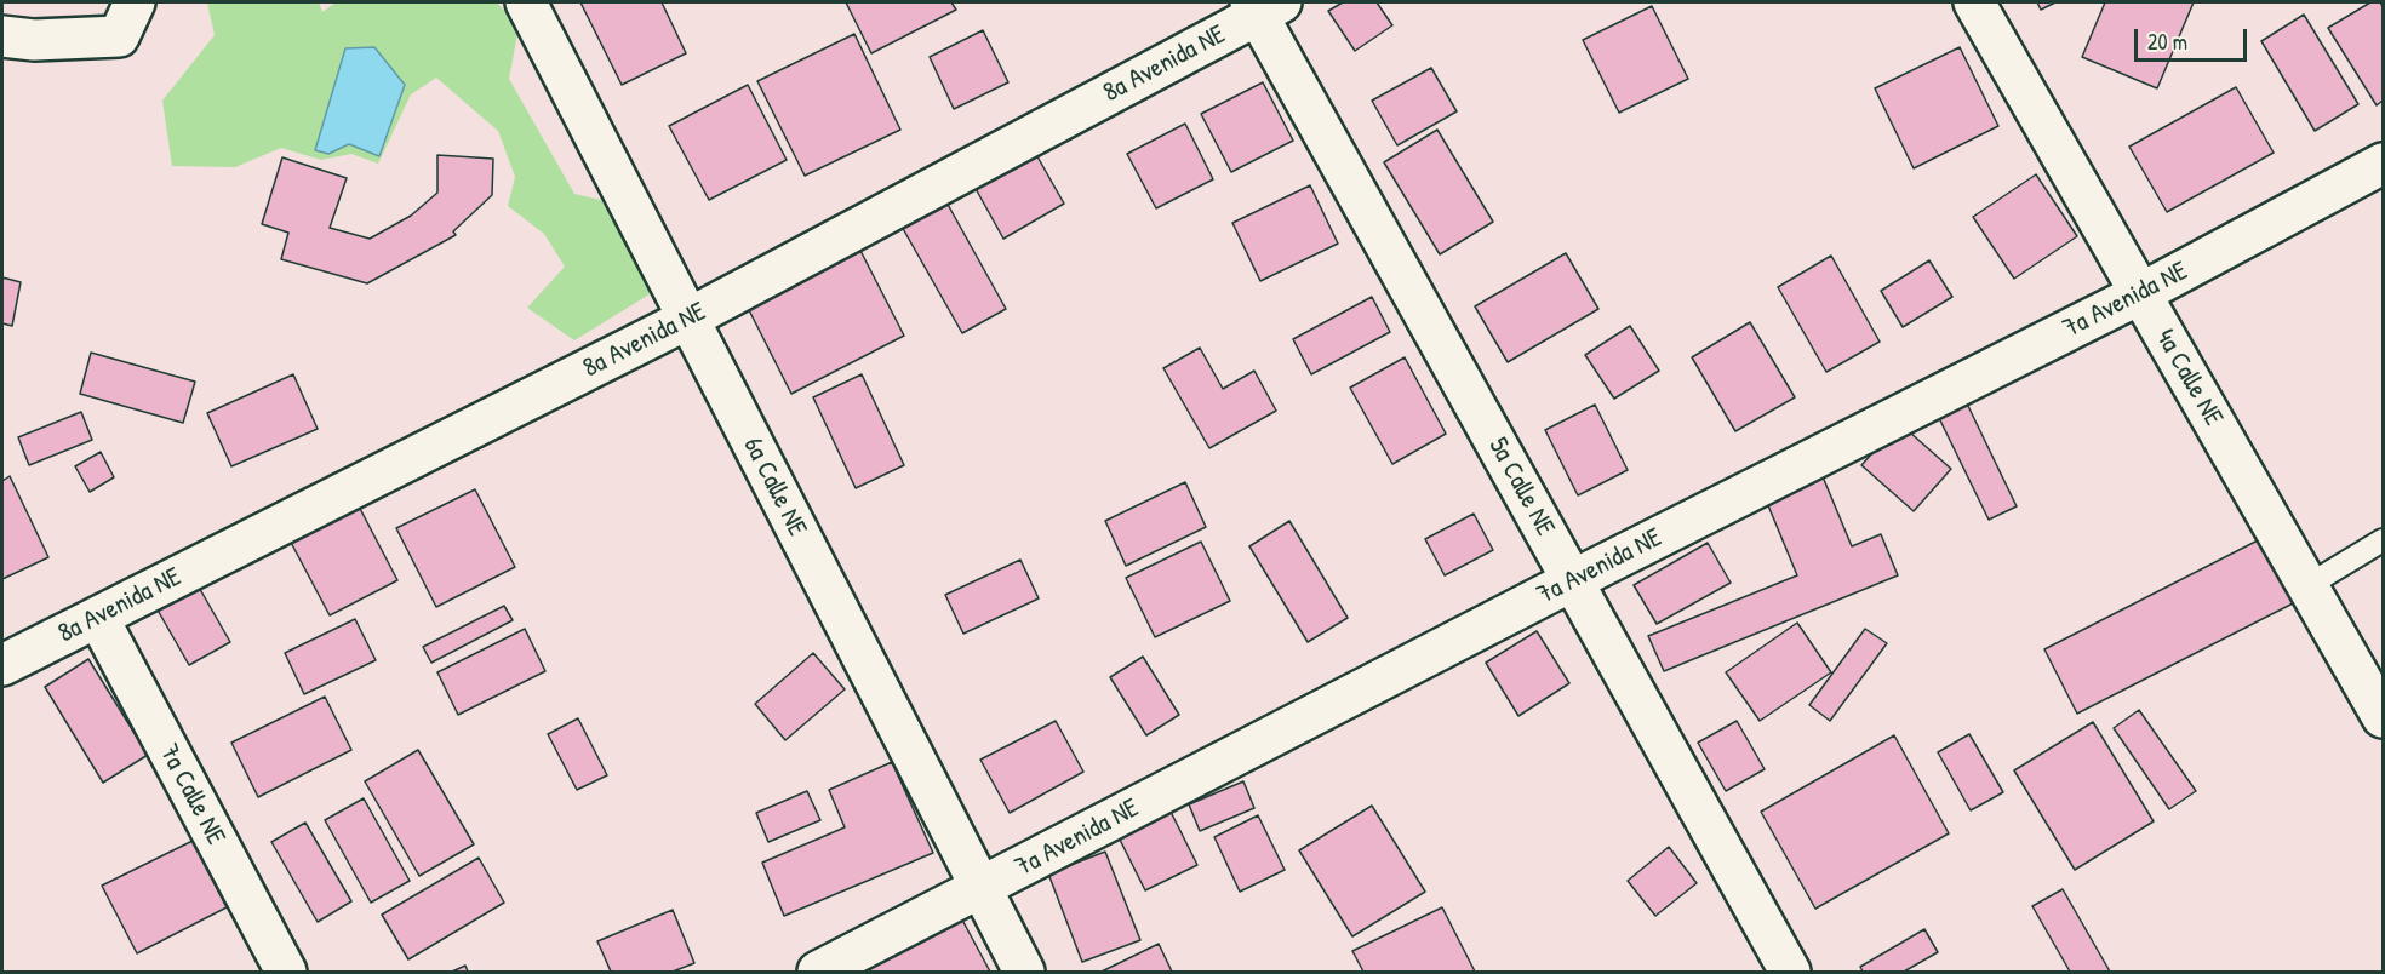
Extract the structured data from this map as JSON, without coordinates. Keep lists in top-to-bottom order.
{
  "streets": {
    "street": [
      "8a Avenida NE",
      "7a Avenida NE",
      "4a Calle NE",
      "6a Calle NE",
      "5a Calle NE",
      "7a Calle NE"
    ]
  },
  "crossings": [
    ["8a Avenida NE", "6a Calle NE"],
    ["8a Avenida NE", "5a Calle NE"],
    ["8a Avenida NE", "7a Calle NE"],
    ["7a Avenida NE", "4a Calle NE"],
    ["7a Avenida NE", "6a Calle NE"],
    ["7a Avenida NE", "5a Calle NE"]
  ],
  "scale_bar": "20 m"
}
